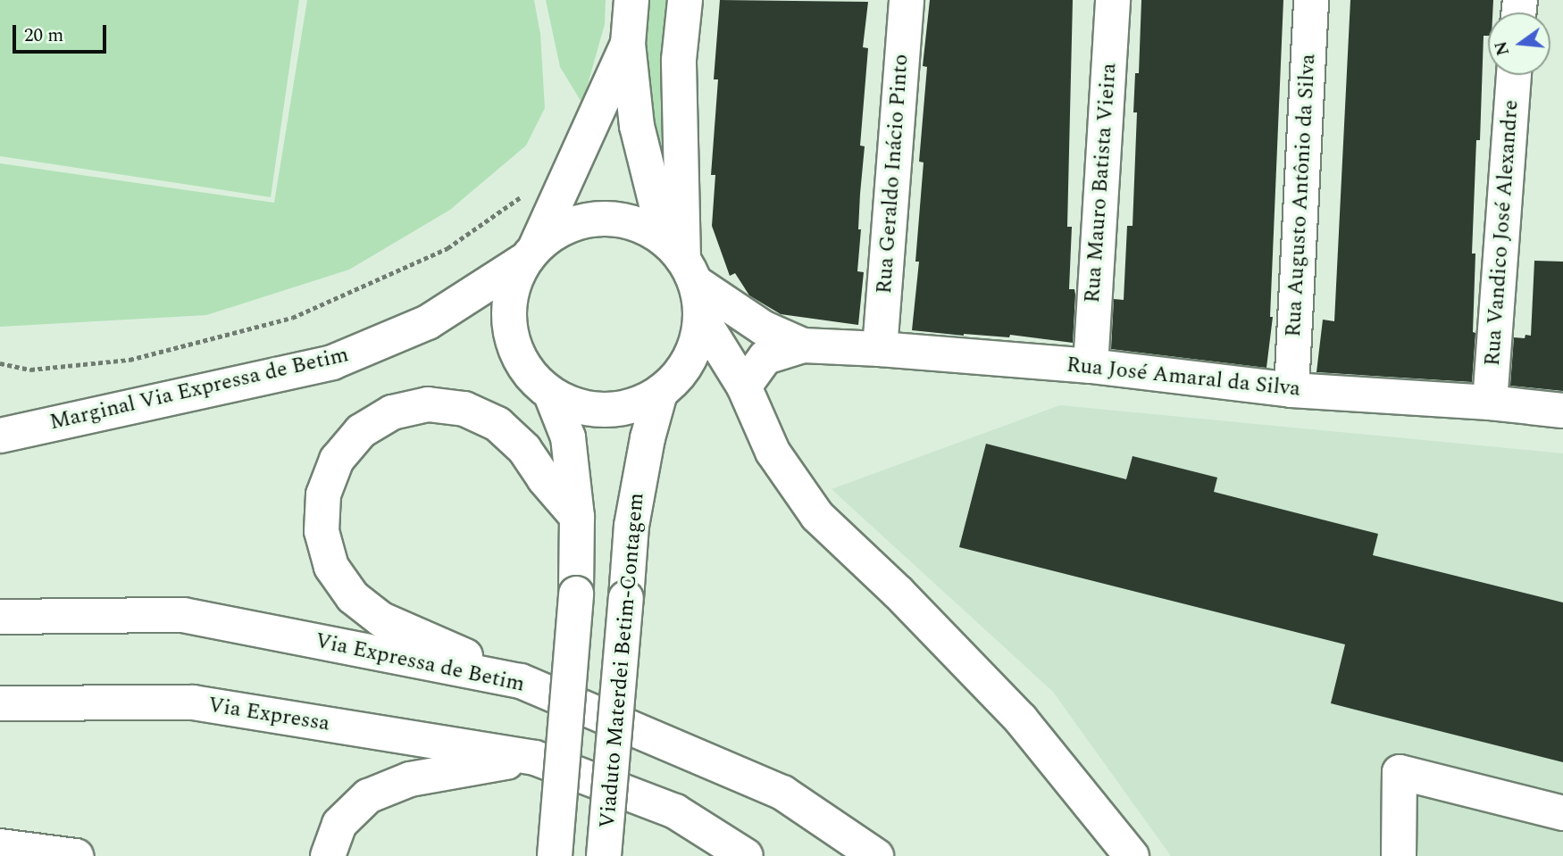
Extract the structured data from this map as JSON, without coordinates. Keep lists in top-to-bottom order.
{
  "streets": {
    "main road": [
      "Rua Geraldo Inácio Pinto",
      "Rua Mauro Batista Vieira",
      "Rua Augusto Antônio da Silva",
      "Rua Vandico José Alexandre",
      "Rua José Amaral da Silva",
      "Marginal Via Expressa de Betim",
      "Viaduto Materdei Betim-Contagem",
      "Via Expressa de Betim",
      "Via Expressa"
    ]
  },
  "crossings": [
    ["Rua Geraldo Inácio Pinto", "Rua José Amaral da Silva"],
    ["Rua Mauro Batista Vieira", "Rua José Amaral da Silva"],
    ["Rua Augusto Antônio da Silva", "Rua José Amaral da Silva"],
    ["Rua Vandico José Alexandre", "Rua José Amaral da Silva"],
    ["Rua José Amaral da Silva", "Marginal Via Expressa de Betim"],
    ["Rua José Amaral da Silva", "Viaduto Materdei Betim-Contagem"],
    ["Marginal Via Expressa de Betim", "Viaduto Materdei Betim-Contagem"]
  ],
  "scale_bar": "20 m",
  "north": "left"
}
